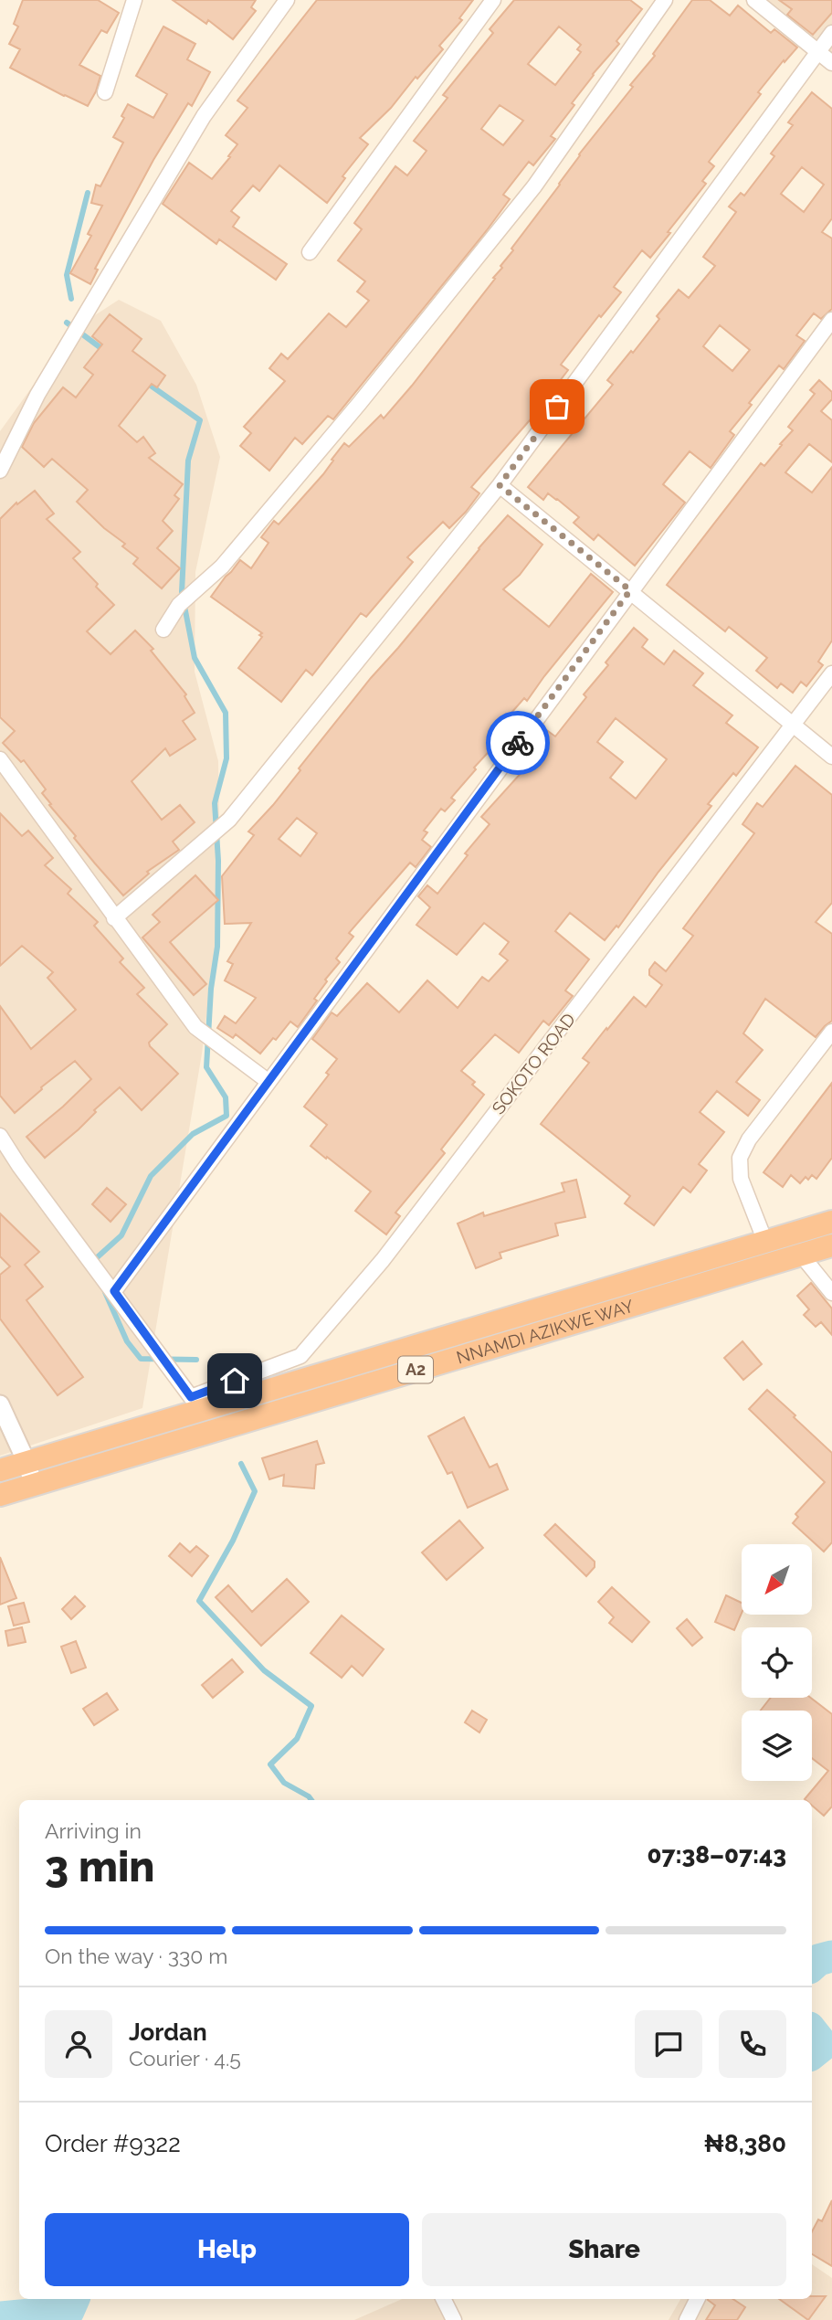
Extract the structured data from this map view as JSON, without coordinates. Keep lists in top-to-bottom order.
{
  "streets": {
    "highway": ["NNAMDI AZIKWE WAY", "A2"],
    "street": ["SOKOTO ROAD"]
  },
  "north": "bottom left",
  "page": {
    "heading": ["3 min", "Arriving in", "07:38–07:43"],
    "panel": [
      "Jordan",
      "Courier · 4.5",
      "Order #9322",
      "₦8,380"
    ],
    "bar": "On the way · 330 m",
    "buttons": ["Help", "Share"]
  }
}
